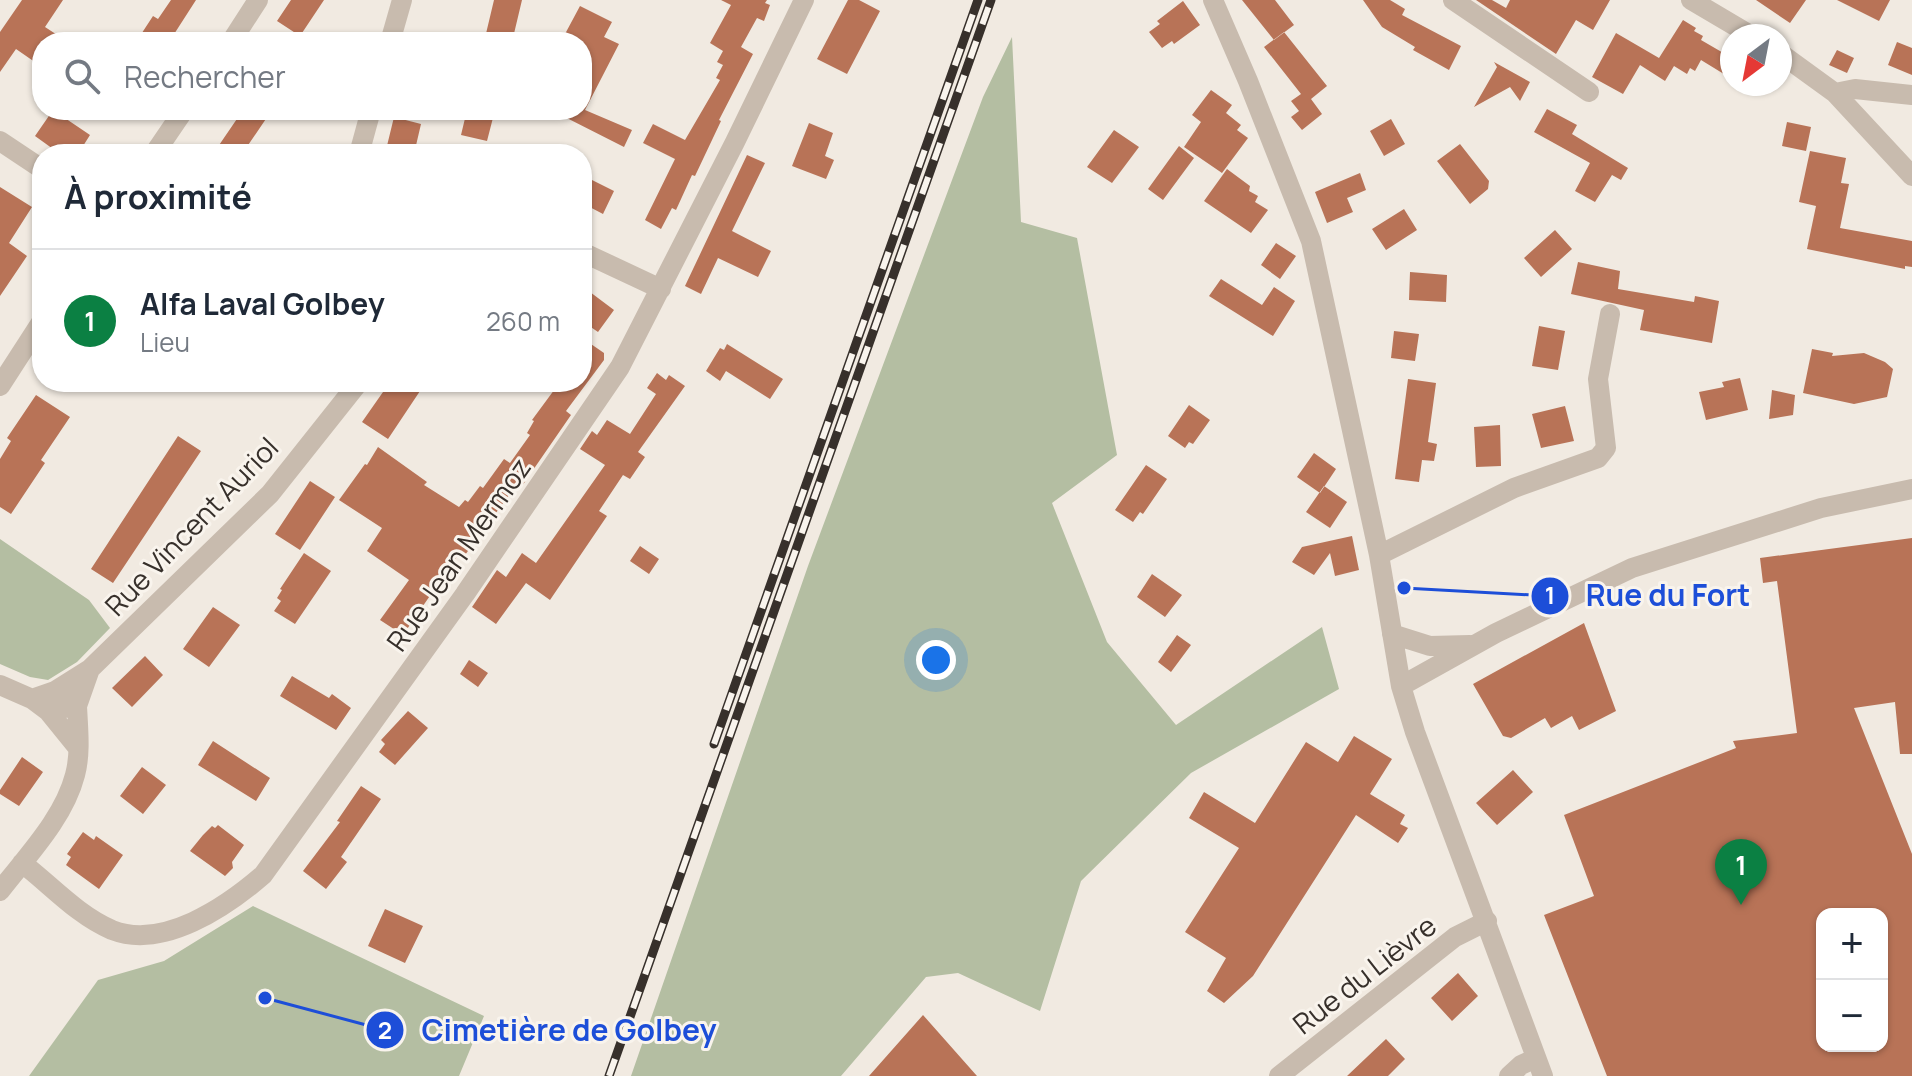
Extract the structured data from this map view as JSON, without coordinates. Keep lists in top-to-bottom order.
{
  "streets": {
    "street": ["Rue Vincent Auriol", "Rue Jean Mermoz", "Rue du Lièvre"]
  },
  "crossings": [
    ["Rue Vincent Auriol", "Rue Jean Mermoz"]
  ],
  "places": ["Rue du Fort", "Cimetière de Golbey"],
  "north": "bottom left",
  "page": {
    "search": "Rechercher",
    "heading": "À proximité",
    "list": [
      {
        "mark": "1",
        "name": "Alfa Laval Golbey",
        "note": "Lieu",
        "value": "260 m"
      }
    ],
    "pins": "1",
    "map_buttons": ["+", "−"]
  }
}
